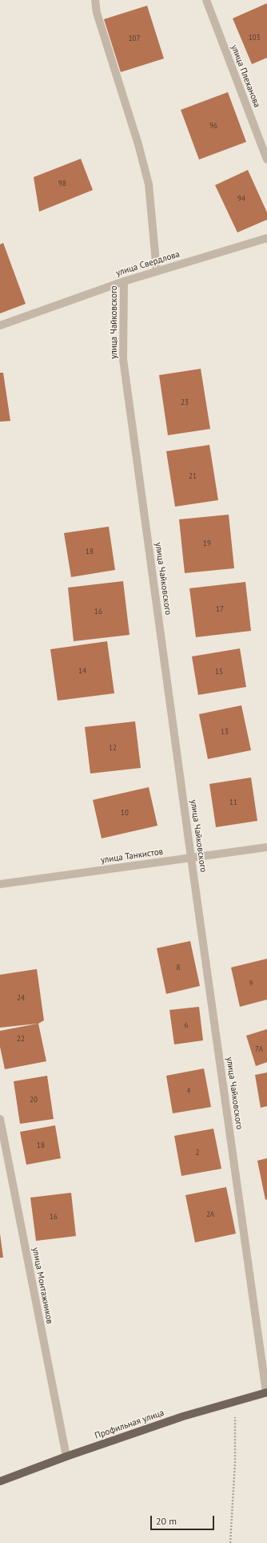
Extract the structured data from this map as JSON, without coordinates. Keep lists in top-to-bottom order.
{
  "streets": {
    "main road": ["Профильная улица"],
    "street": [
      "улица Плеханова",
      "улица Свердлова",
      "улица Чайковского",
      "улица Танкистов",
      "улица Монтажников"
    ]
  },
  "crossings": [
    ["улица Свердлова", "улица Чайковского"],
    ["улица Чайковского", "улица Танкистов"],
    ["улица Чайковского", "Профильная улица"],
    ["улица Монтажников", "Профильная улица"]
  ],
  "house_numbers": [
    "103",
    "107",
    "96",
    "98",
    "94",
    "23",
    "21",
    "19",
    "18",
    "17",
    "16",
    "14",
    "15",
    "13",
    "12",
    "11",
    "10",
    "8",
    "9",
    "24",
    "6",
    "22",
    "7А",
    "4",
    "20",
    "18",
    "2",
    "2А",
    "16"
  ],
  "scale_bar": "20 m"
}
